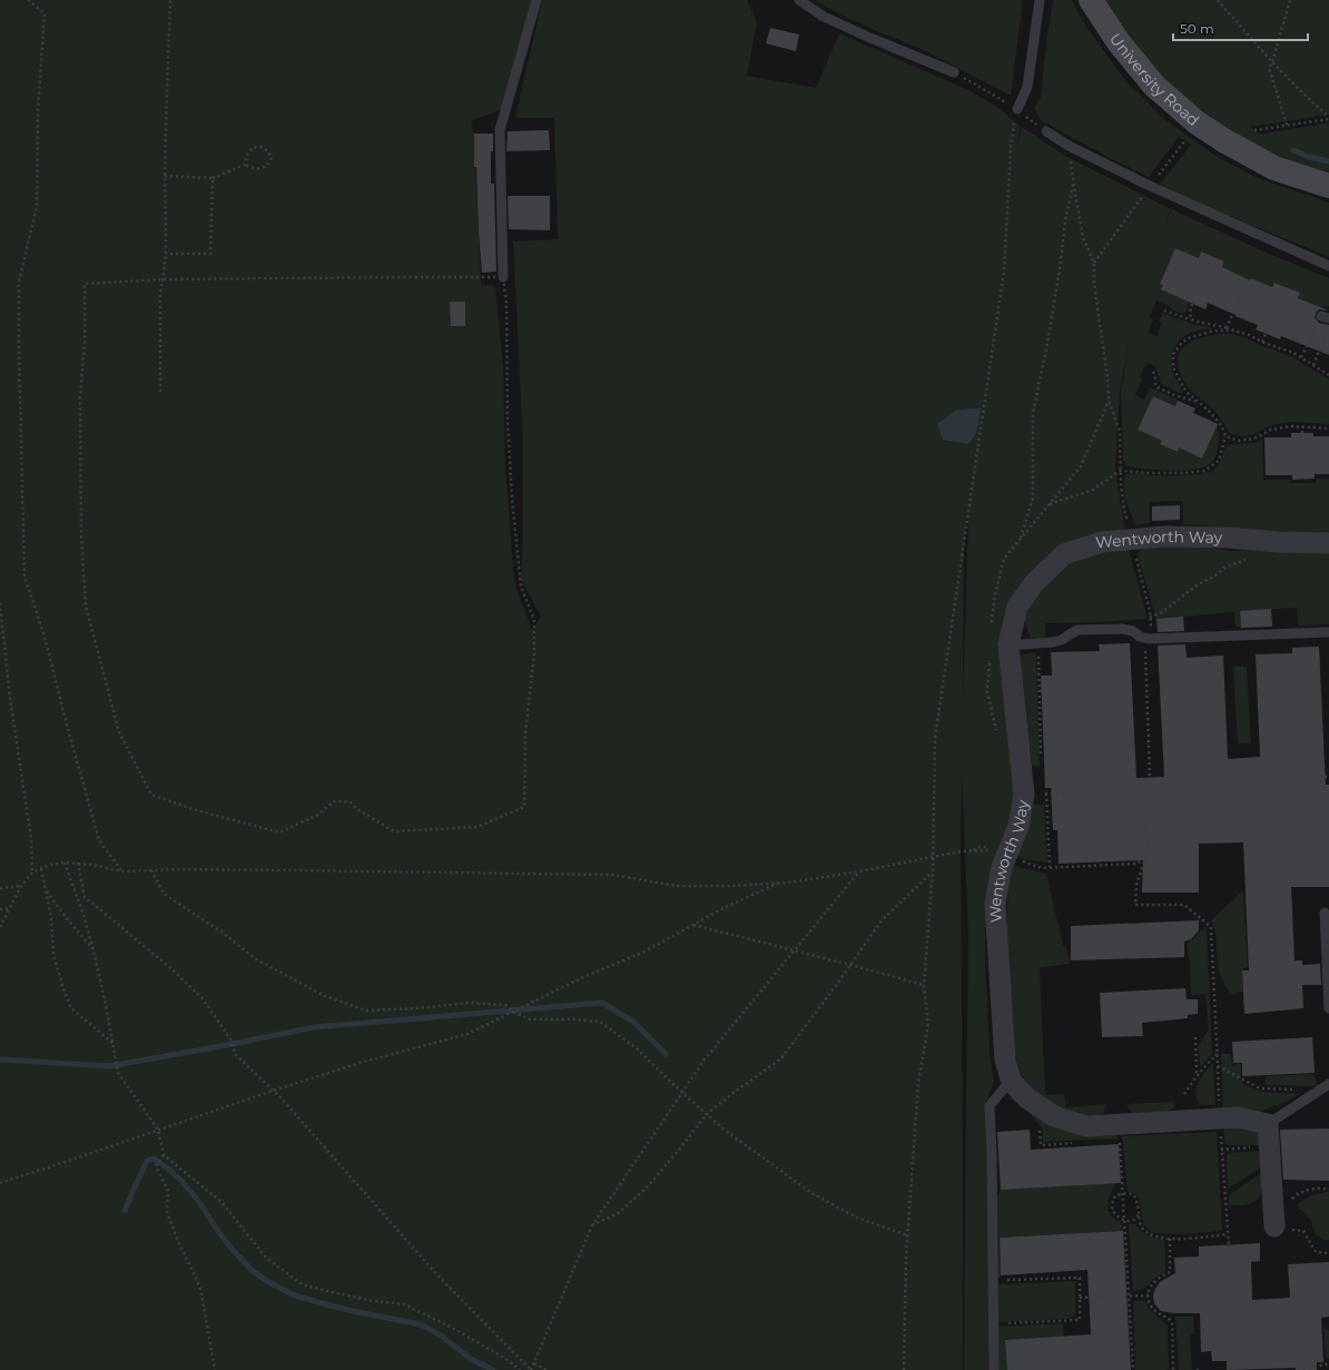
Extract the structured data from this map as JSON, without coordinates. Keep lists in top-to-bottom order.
{
  "streets": {
    "street": ["University Road", "Wentworth Way"]
  },
  "scale_bar": "50 m"
}
